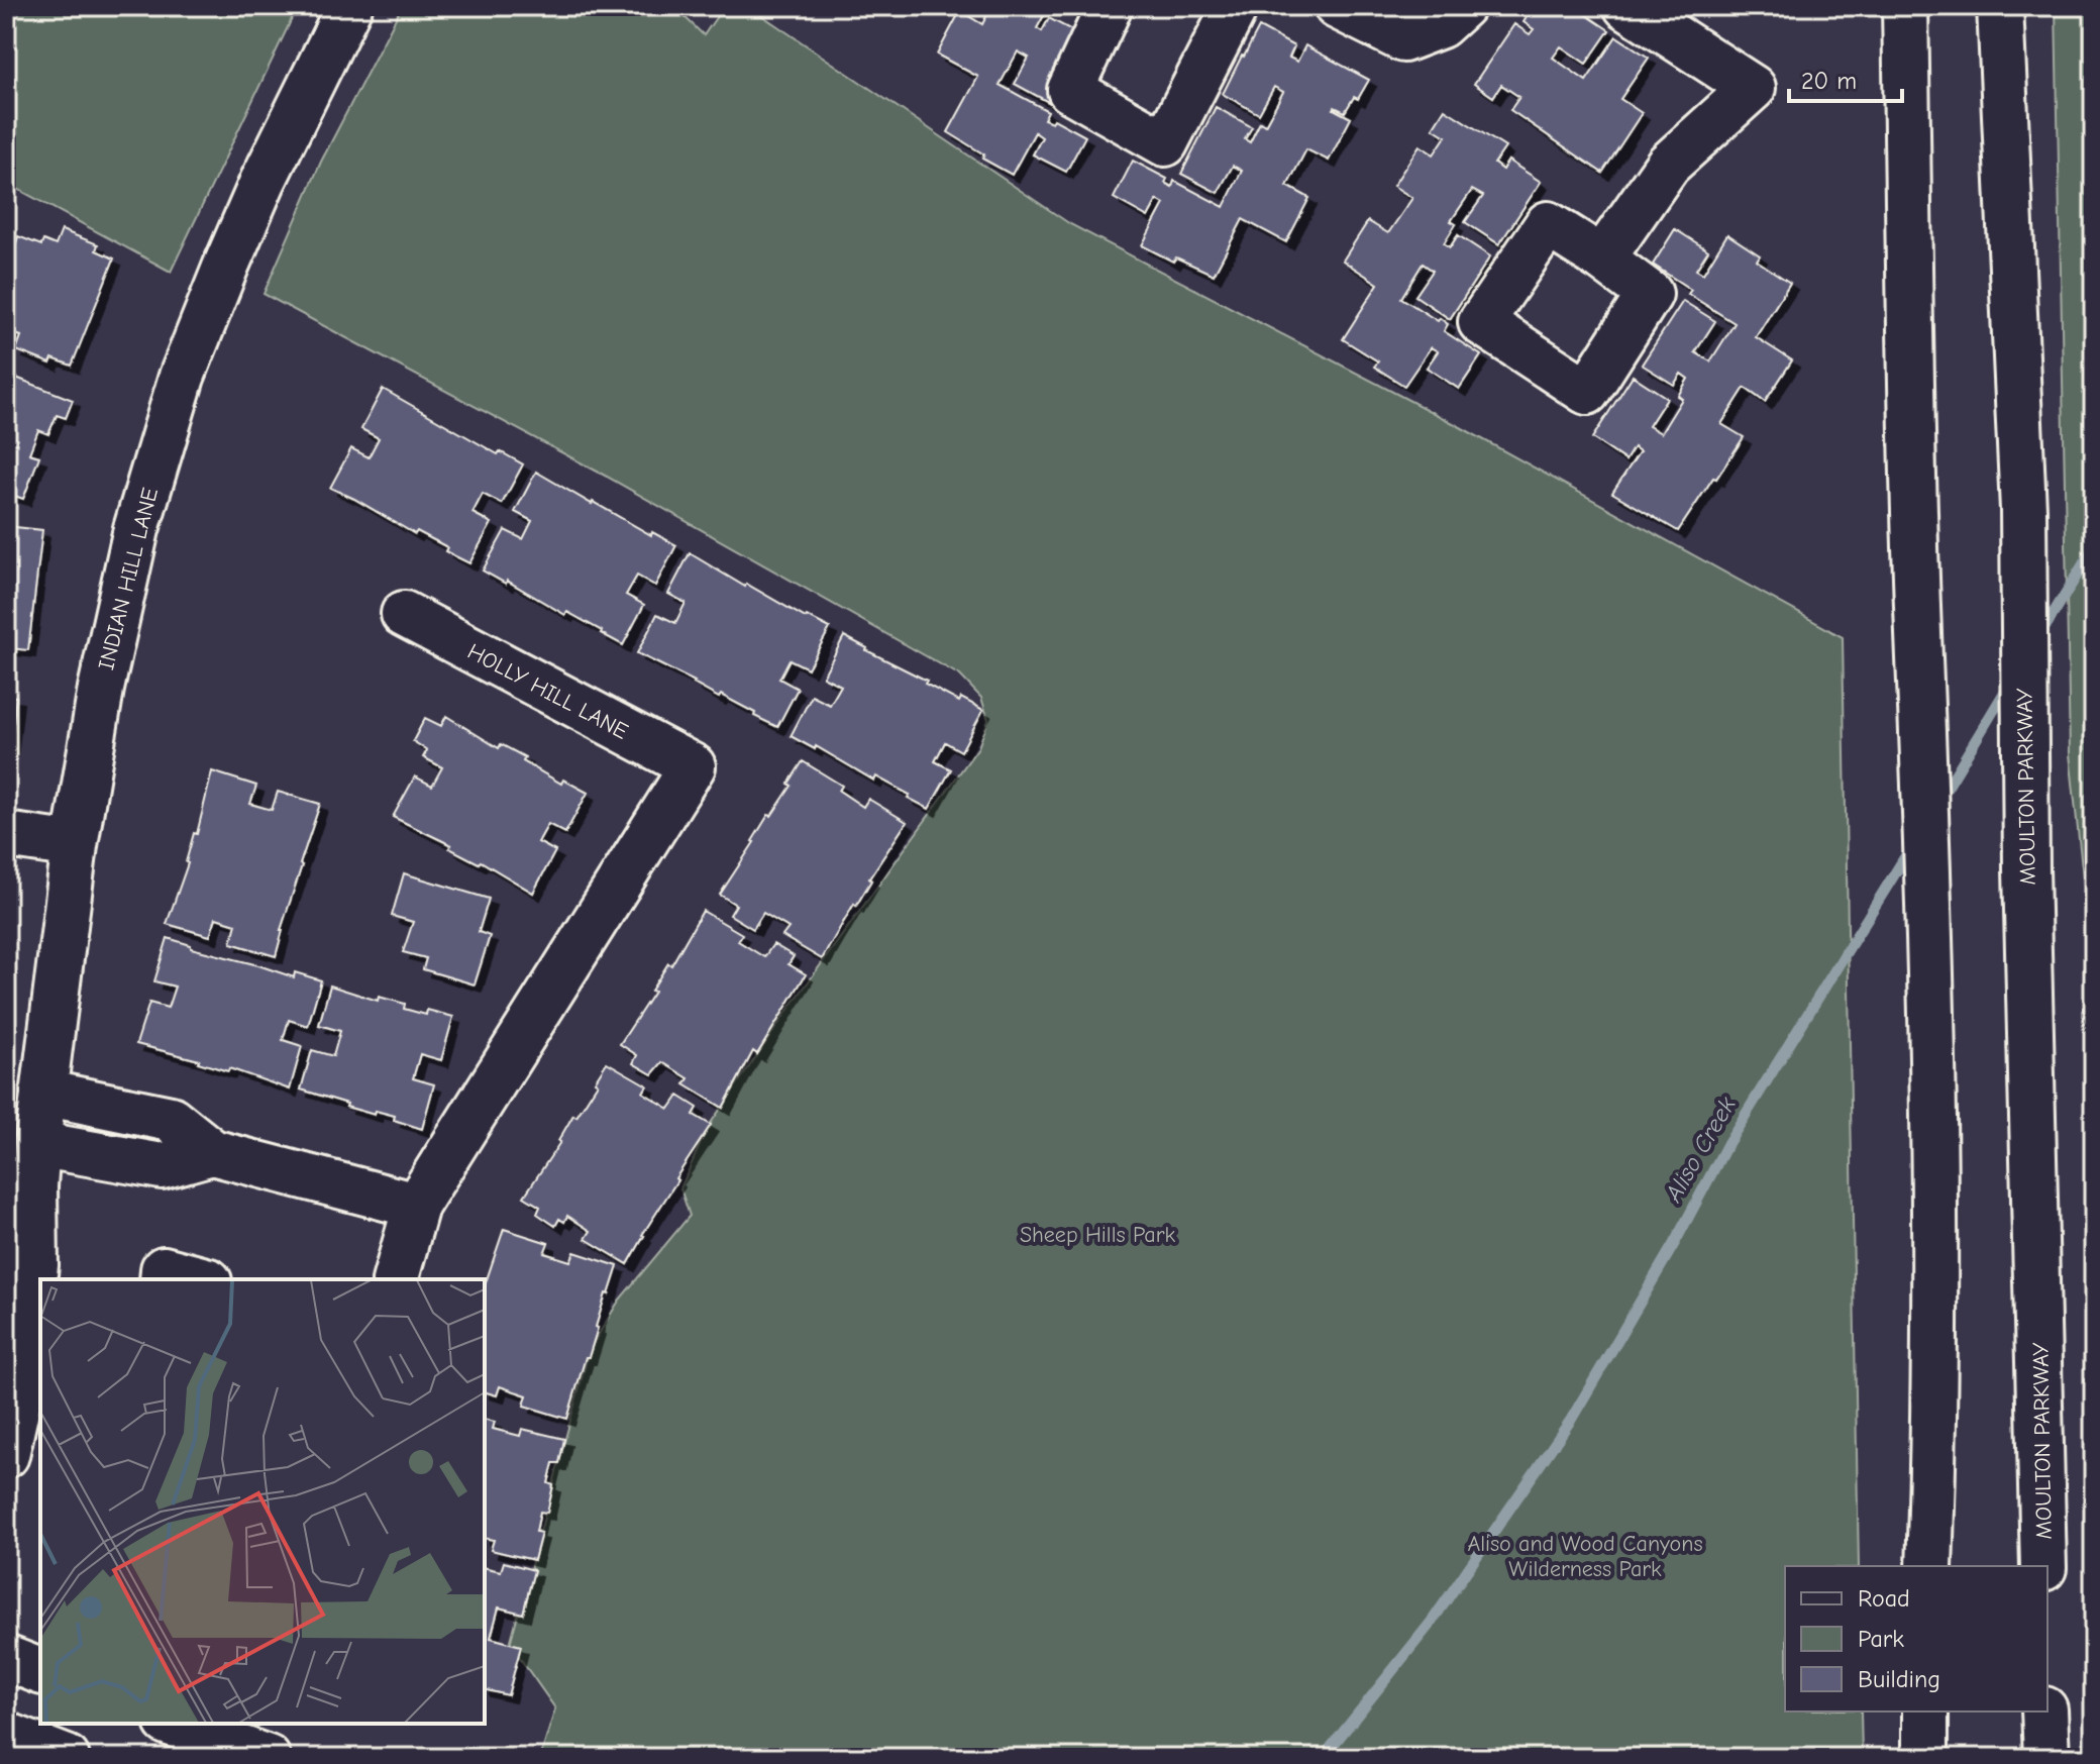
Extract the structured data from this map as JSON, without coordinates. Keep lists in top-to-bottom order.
{
  "streets": {
    "street": ["INDIAN HILL LANE", "HOLLY HILL LANE", "MOULTON PARKWAY"]
  },
  "water": ["Aliso Creek"],
  "parks": ["Sheep Hills Park", "Aliso and Wood Canyons Wilderness Park"],
  "legend": ["Road", "Park", "Building"],
  "scale_bar": "20 m"
}
